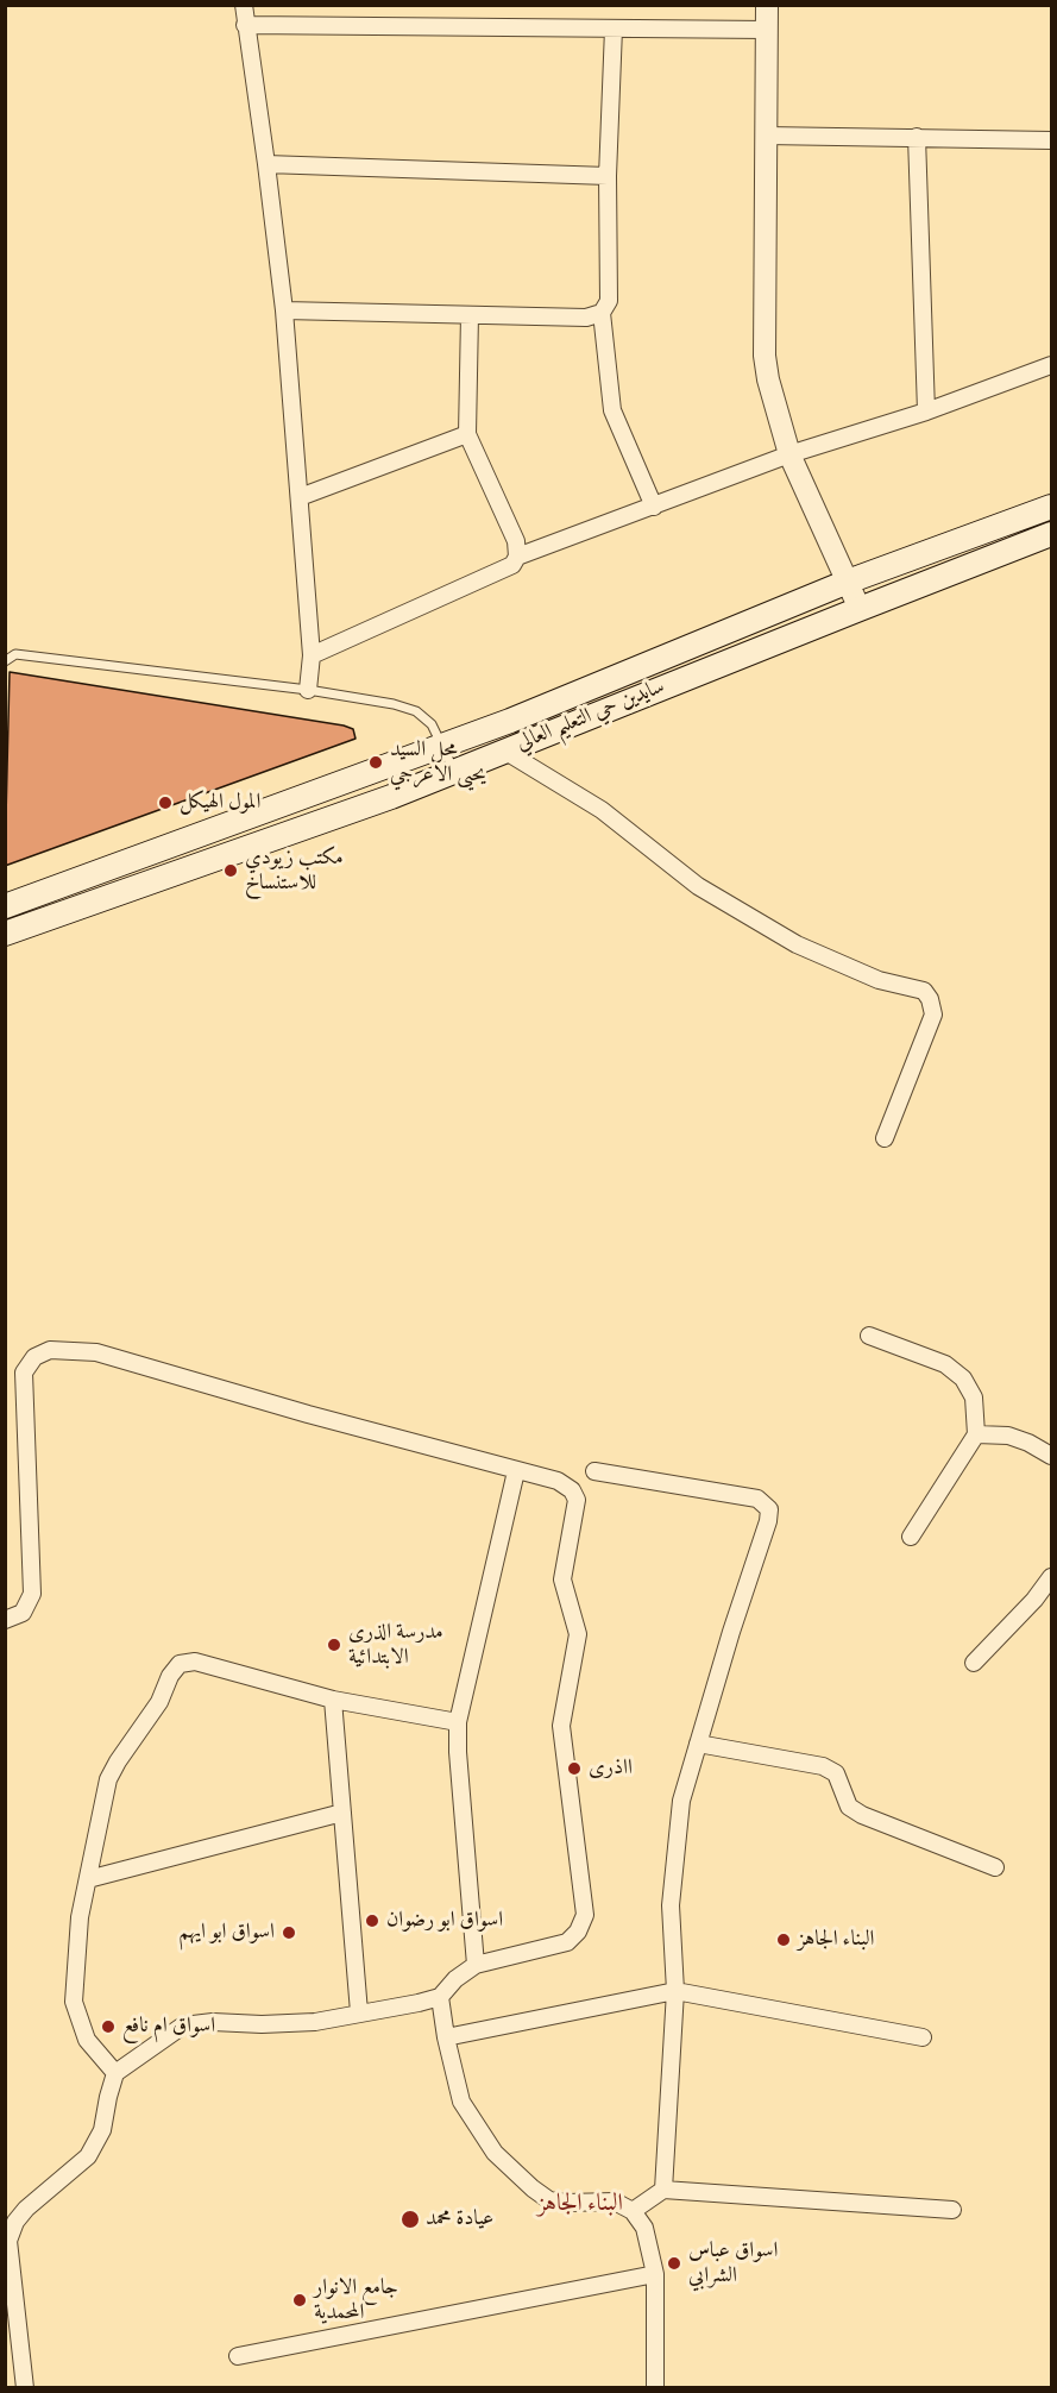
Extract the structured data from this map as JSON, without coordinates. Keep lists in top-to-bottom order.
{
  "streets": {
    "main road": ["سايدين حي التعليم العالي"]
  },
  "districts": ["البناء الجاهز"],
  "places": [
    "محل السيد يحيى الاعرجي",
    "المول الهيكل",
    "مكتب زيودي للاستنساخ",
    "مدرسة الذرى الابتدائية",
    "ااذرى",
    "اسواق ابو رضوان",
    "اسواق ابو ايهم",
    "البناء الجاهز",
    "اسواق ام نافع",
    "عيادة محمد",
    "اسواق عباس الشرابي",
    "جامع الانوار المحمدية"
  ]
}
